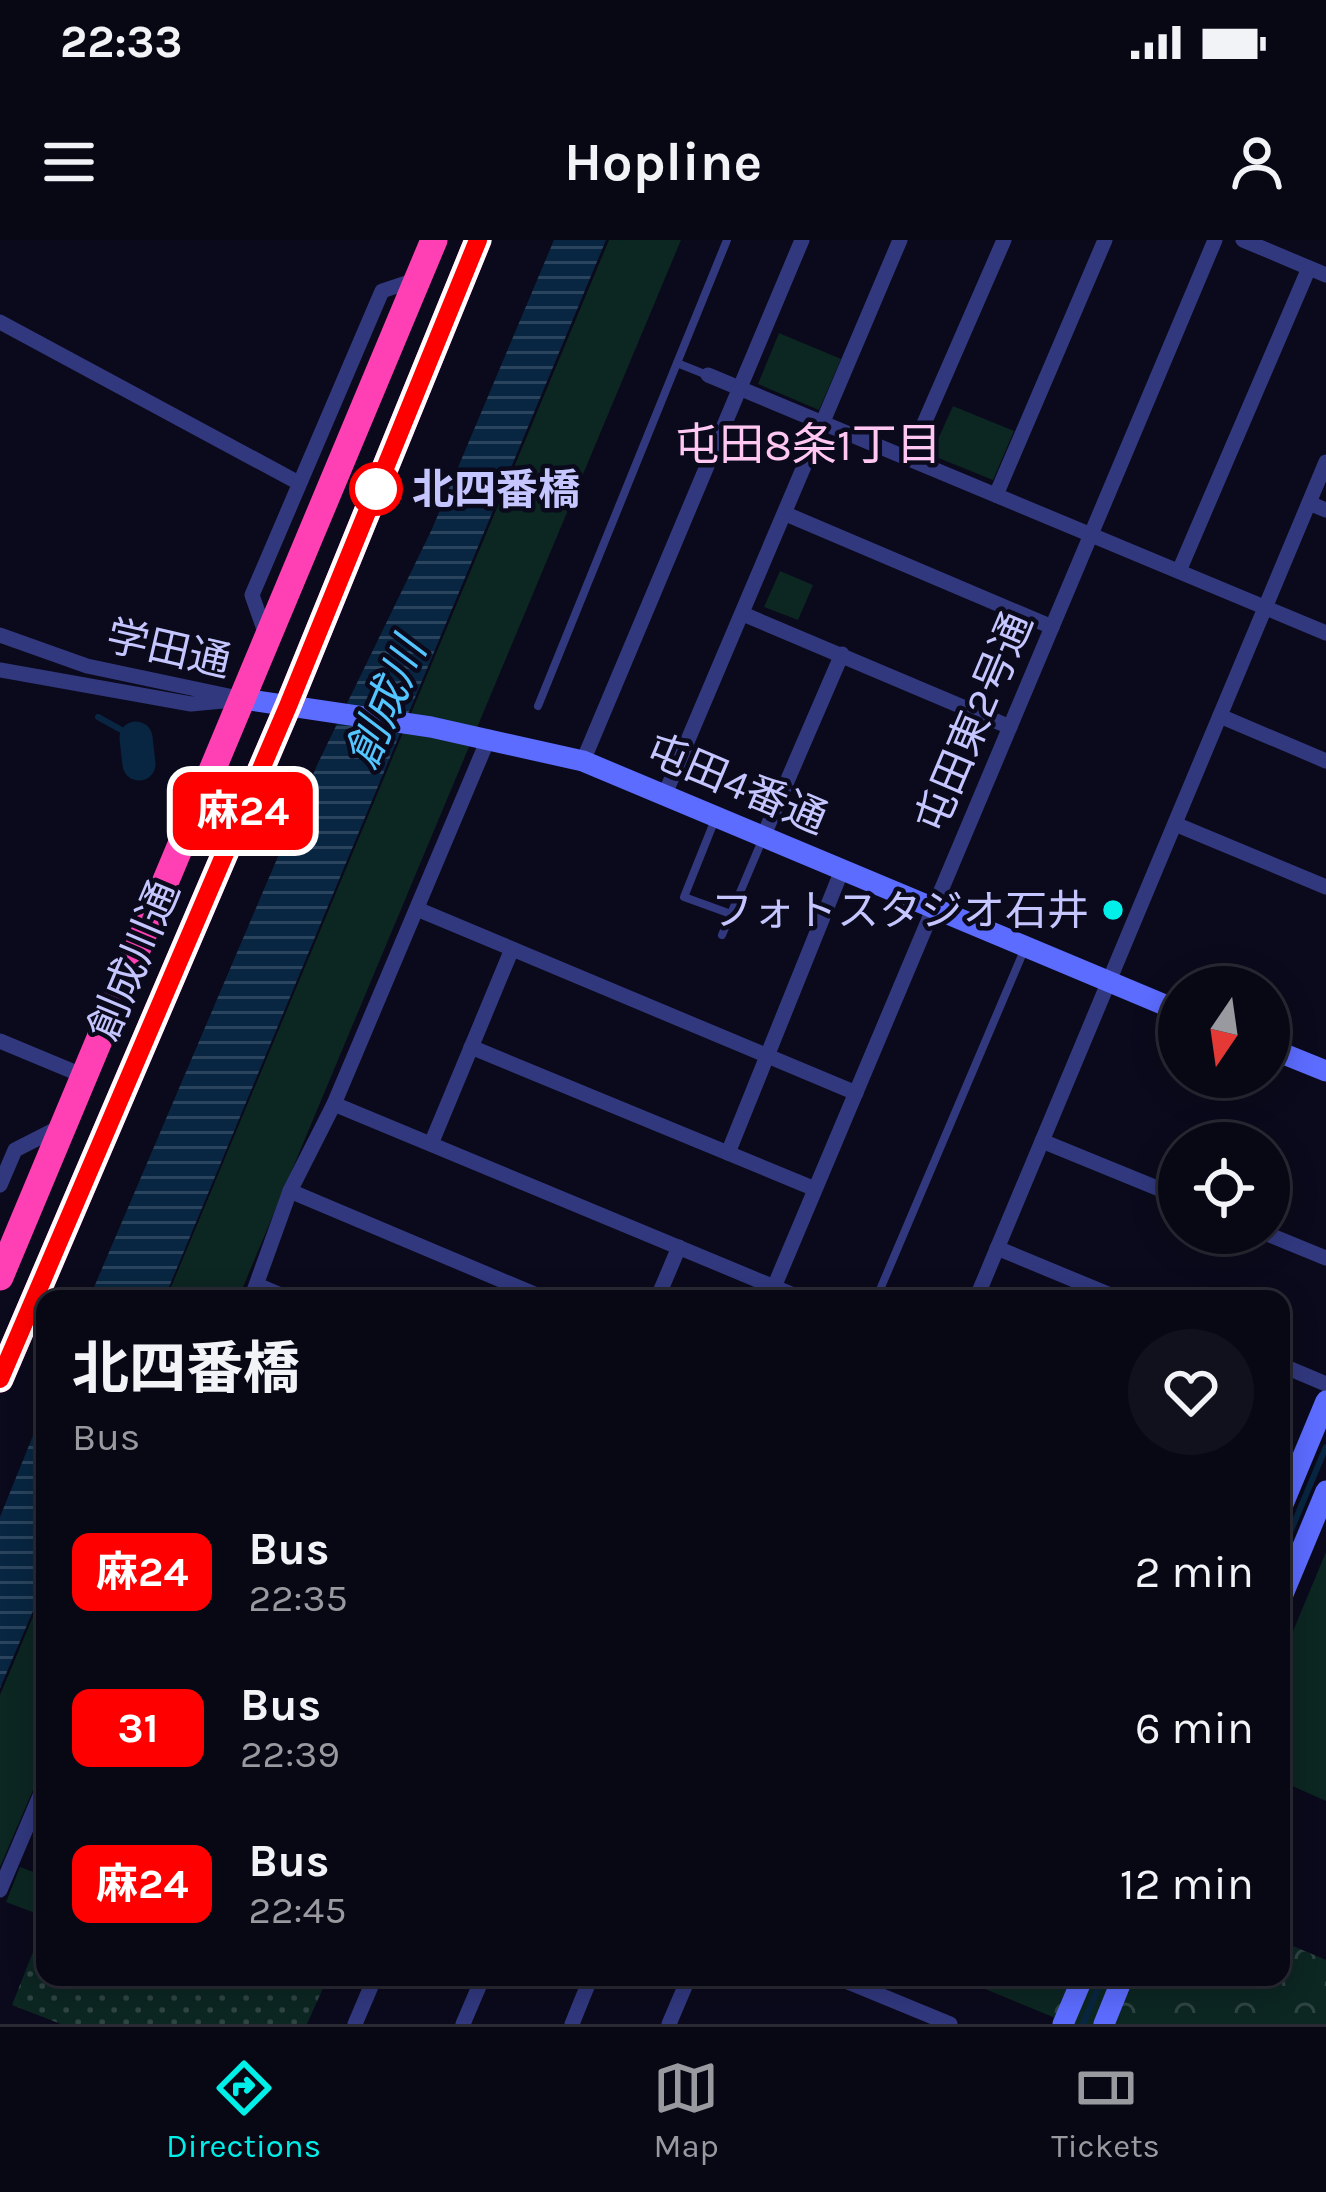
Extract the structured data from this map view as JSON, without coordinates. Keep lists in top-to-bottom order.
{
  "streets": {
    "highway": ["創成川通"],
    "street": ["学田通", "屯田東2号通", "屯田4番通"]
  },
  "crossings": [
    ["学田通", "屯田4番通"],
    ["学田通", "創成川通"],
    ["屯田東2号通", "屯田4番通"],
    ["屯田4番通", "創成川通"]
  ],
  "districts": ["屯田8条1丁目"],
  "water": ["創成川"],
  "places": ["北四番橋", "フォトスタジオ石井"],
  "lines": ["bus line 麻24"],
  "north": "bottom",
  "page": {
    "status": "22:33",
    "header": "Hopline",
    "on_map": "麻24",
    "heading": ["北四番橋", "Bus"],
    "list": [
      {
        "mark": "麻24",
        "name": "Bus",
        "note": "22:35",
        "value": "2 min"
      },
      {
        "mark": "31",
        "name": "Bus",
        "note": "22:39",
        "value": "6 min"
      },
      {
        "mark": "麻24",
        "name": "Bus",
        "note": "22:45",
        "value": "12 min"
      }
    ],
    "tabs": ["Directions", "Map", "Tickets"]
  }
}
